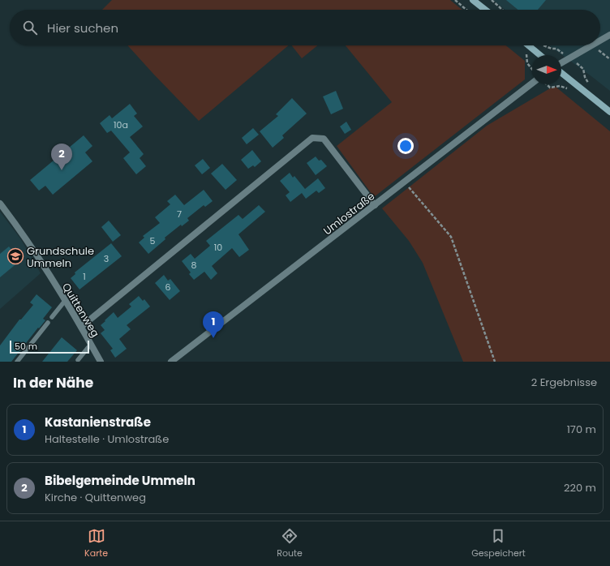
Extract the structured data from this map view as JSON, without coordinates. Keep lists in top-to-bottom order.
{
  "streets": {
    "street": ["Umlostraße", "Quittenweg"]
  },
  "places": {
    "school or university": ["Grundschule Ummeln"]
  },
  "house_numbers": [
    "10a",
    "7",
    "5",
    "10",
    "3",
    "8",
    "1",
    "6"
  ],
  "scale_bar": "50 m",
  "north": "right",
  "page": {
    "search": "Hier suchen",
    "pins": ["2", "1"],
    "scale": "50 m",
    "heading": ["In der Nähe", "2 Ergebnisse"],
    "list": [
      {
        "mark": "1",
        "name": "Kastanienstraße",
        "note": "Haltestelle · Umlostraße",
        "value": "170 m"
      },
      {
        "mark": "2",
        "name": "Bibelgemeinde Ummeln",
        "note": "Kirche · Quittenweg",
        "value": "220 m"
      }
    ],
    "nav": ["Karte", "Route", "Gespeichert"]
  }
}
